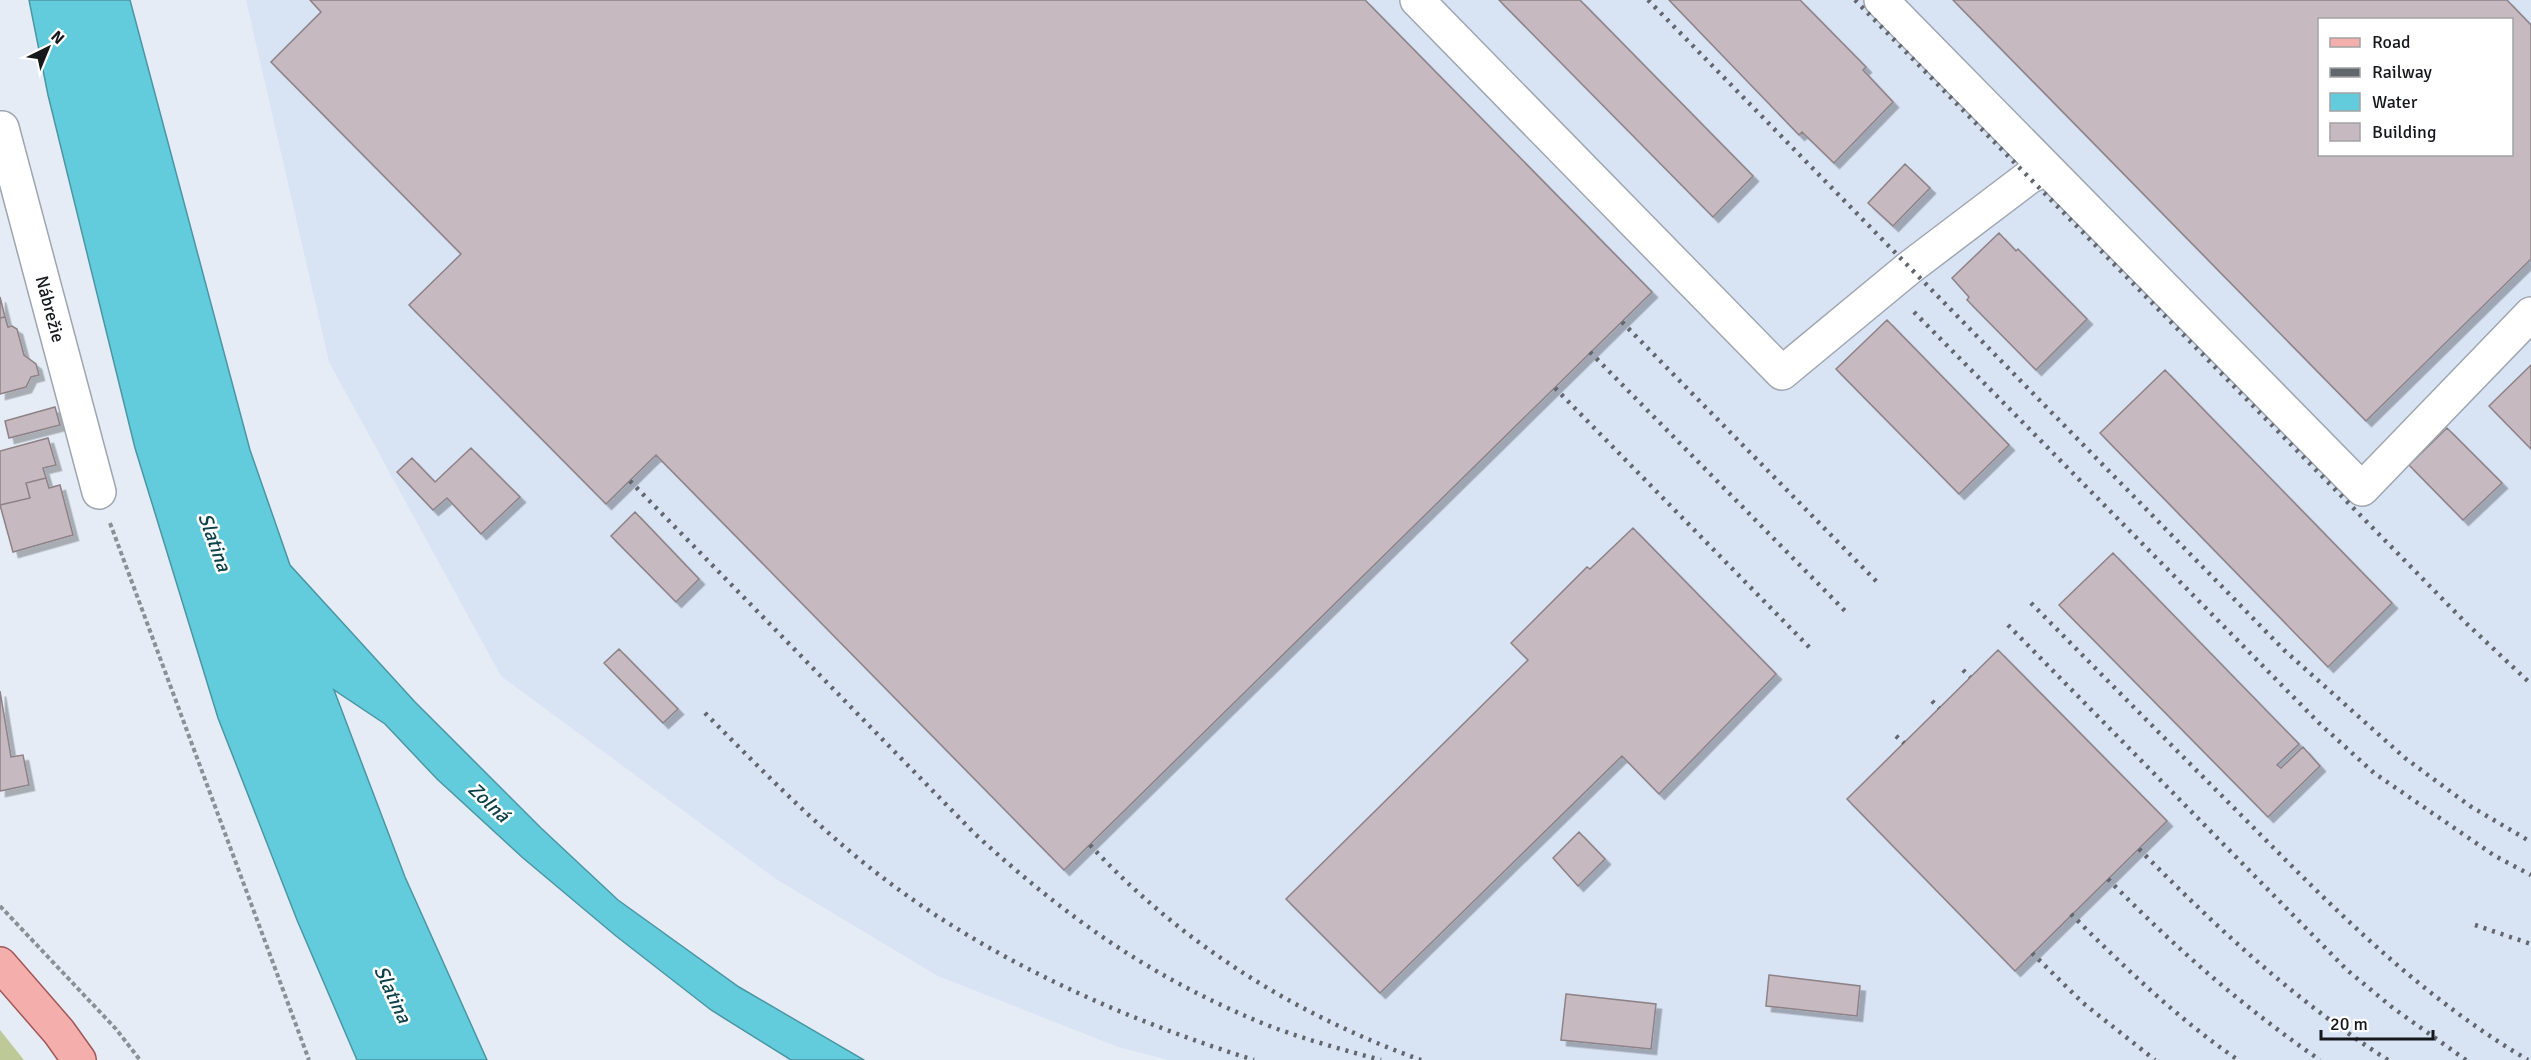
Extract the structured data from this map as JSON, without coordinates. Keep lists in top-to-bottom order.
{
  "streets": {
    "street": ["Nábrežie"]
  },
  "water": ["Slatina", "Zolná"],
  "legend": [
    "Road",
    "Railway",
    "Water",
    "Building"
  ],
  "scale_bar": "20 m",
  "north": "top right"
}
